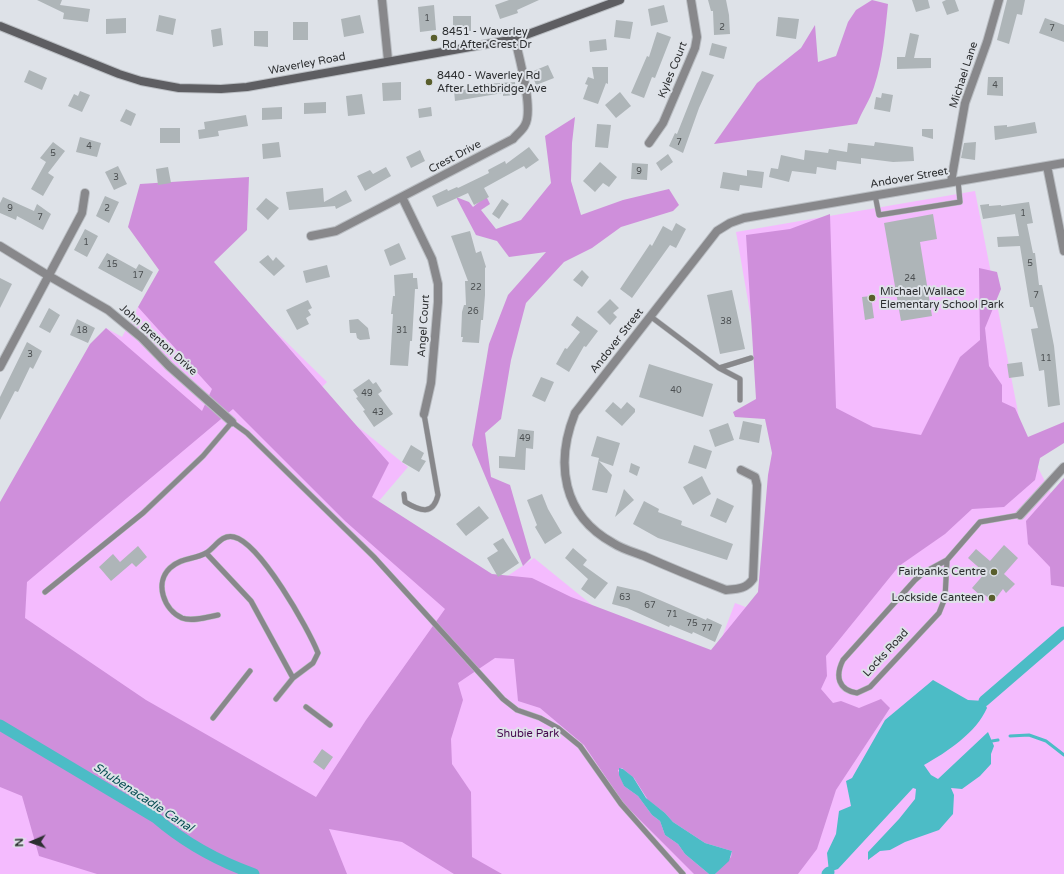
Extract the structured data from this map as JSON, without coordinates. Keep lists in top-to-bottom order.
{
  "streets": {
    "main road": ["Waverley Road"],
    "street": [
      "Kyles Court",
      "Michael Lane",
      "Crest Drive",
      "Andover Street",
      "Angel Court",
      "John Brenton Drive",
      "Locks Road"
    ]
  },
  "crossings": [
    ["Waverley Road", "Crest Drive"],
    ["Michael Lane", "Andover Street"],
    ["Crest Drive", "Angel Court"]
  ],
  "water": ["Shubenacadie Canal"],
  "parks": ["Shubie Park"],
  "places": [
    "8451 - Waverley Rd After Crest Dr",
    "8440 - Waverley Rd After Lethbridge Ave",
    "Michael Wallace Elementary School Park",
    "Fairbanks Centre",
    "Lockside Canteen"
  ],
  "house_numbers": [
    "1",
    "2",
    "7",
    "4",
    "7",
    "4",
    "5",
    "9",
    "3",
    "9",
    "2",
    "1",
    "7",
    "1",
    "5",
    "15",
    "17",
    "24",
    "22",
    "7",
    "26",
    "38",
    "18",
    "31",
    "3",
    "11",
    "40",
    "49",
    "43",
    "49",
    "63",
    "67",
    "71",
    "75",
    "77"
  ],
  "north": "left"
}
